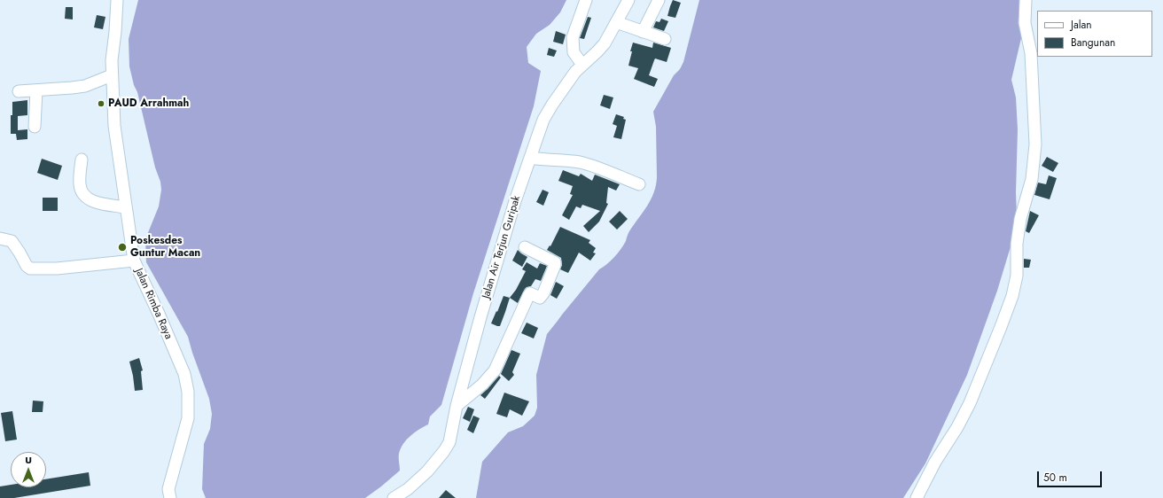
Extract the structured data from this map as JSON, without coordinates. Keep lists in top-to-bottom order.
{
  "streets": {
    "street": ["Jalan Air Terjun Guripak", "Jalan Rimba Raya"]
  },
  "places": ["PAUD Arrahmah", "Poskesdes Guntur Macan"],
  "legend": ["Jalan", "Bangunan"],
  "scale_bar": "50 m",
  "north": "top"
}
